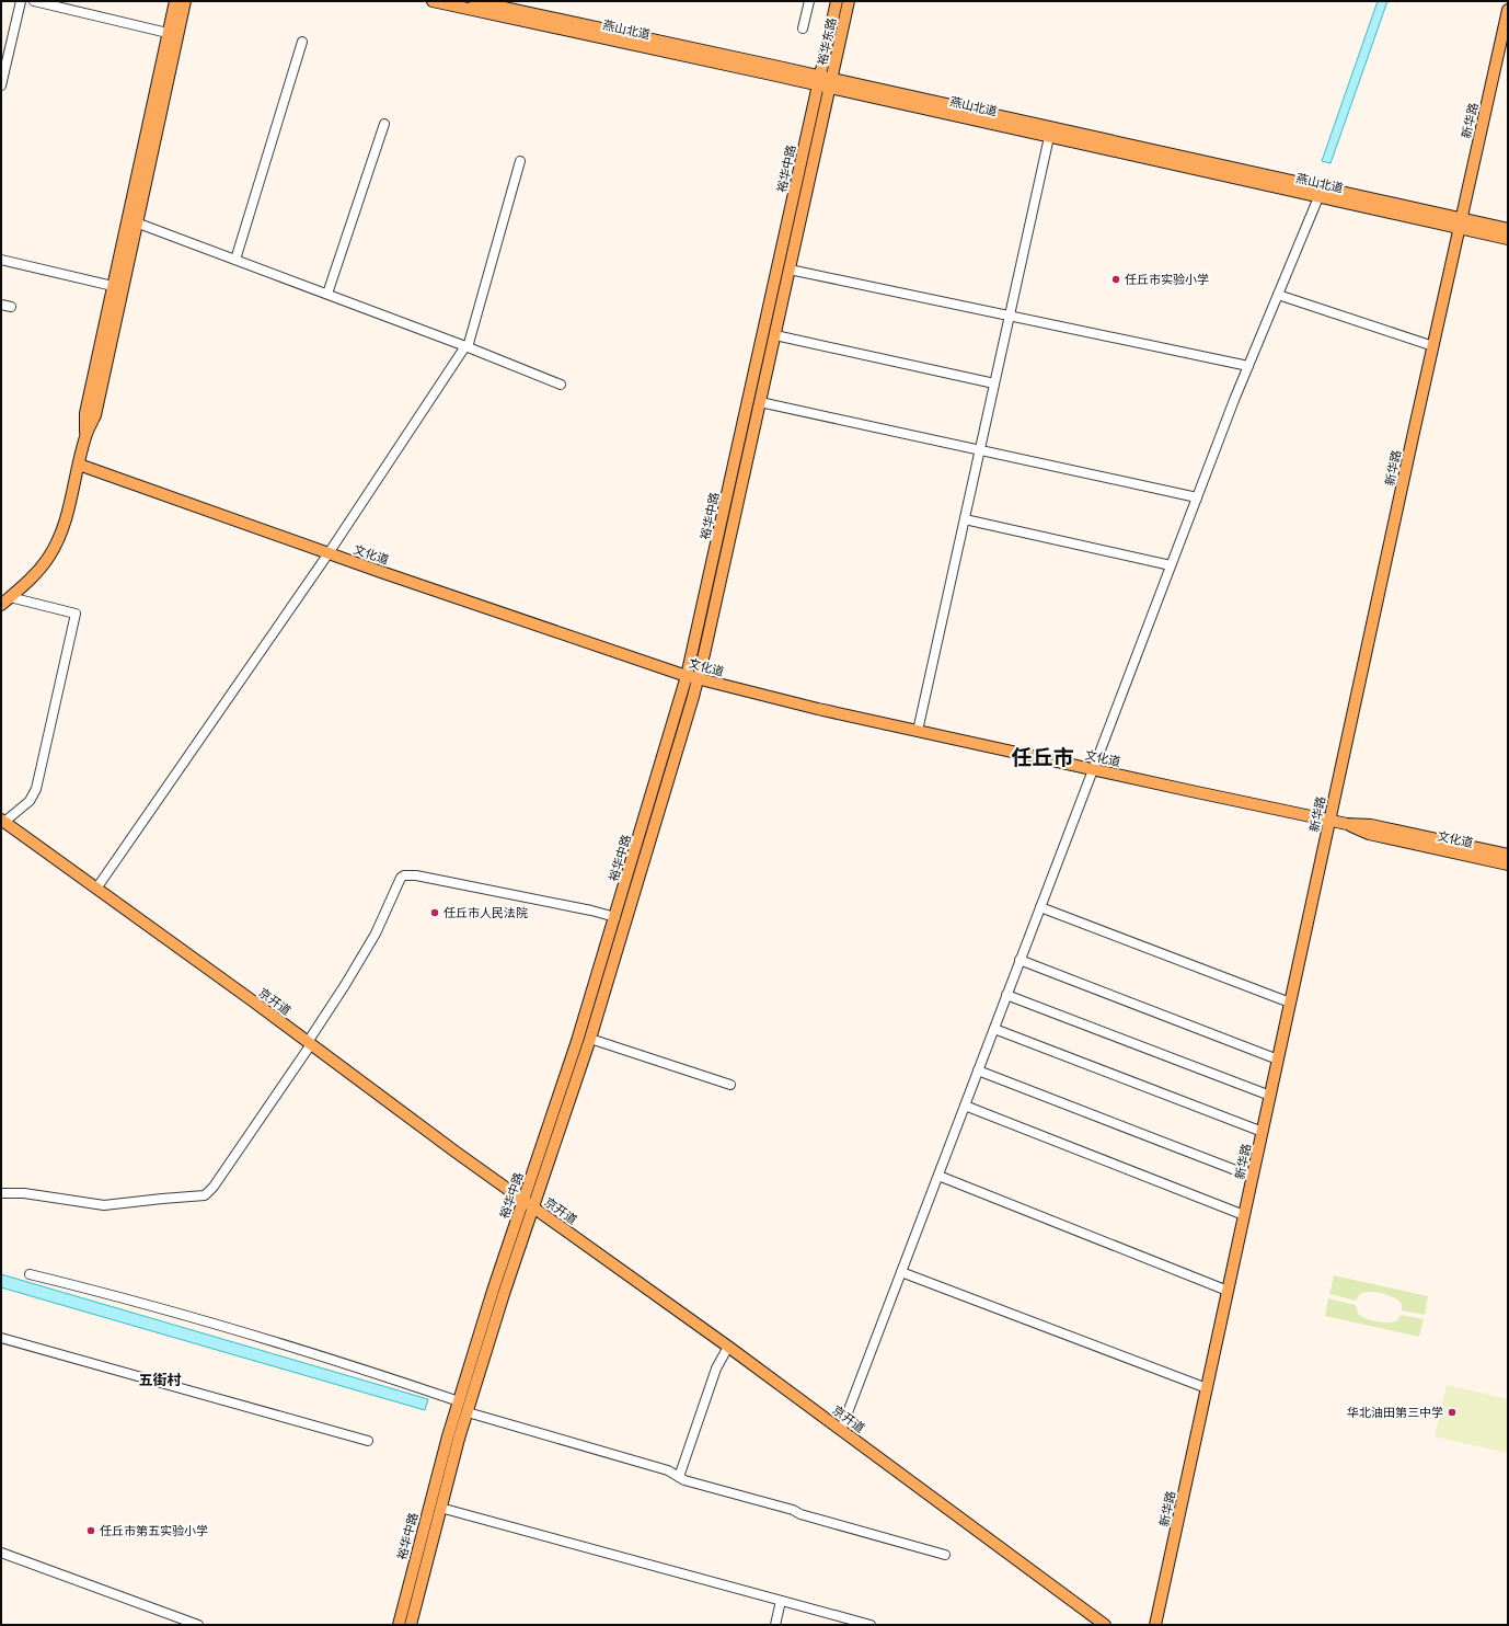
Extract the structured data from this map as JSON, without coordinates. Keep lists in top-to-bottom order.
{
  "streets": {
    "main road": [
      "燕山北道",
      "裕华东路",
      "新华路",
      "裕华中路",
      "文化道",
      "京开道"
    ]
  },
  "crossings": [
    ["燕山北道", "裕华东路"],
    ["燕山北道", "新华路"],
    ["燕山北道", "裕华中路"],
    ["裕华东路", "裕华中路"],
    ["新华路", "文化道"],
    ["裕华中路", "文化道"],
    ["裕华中路", "京开道"]
  ],
  "districts": ["任丘市", "五街村"],
  "places": [
    "任丘市实验小学",
    "任丘市人民法院",
    "华北油田第三中学",
    "任丘市第五实验小学"
  ]
}
